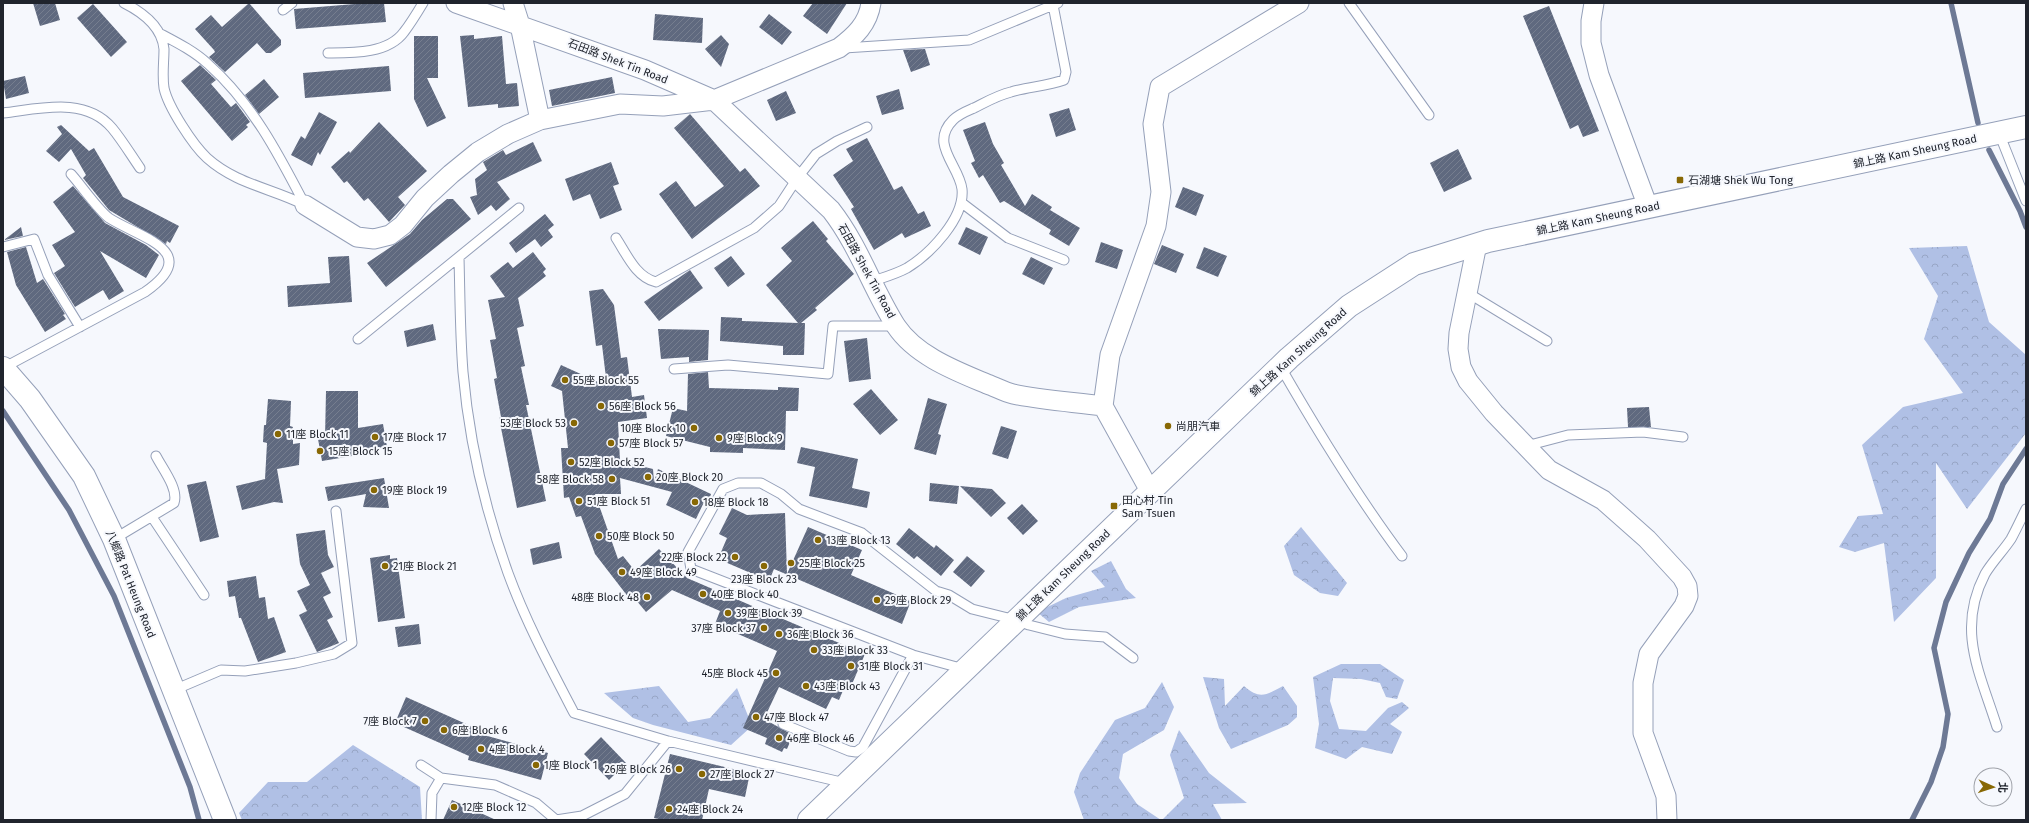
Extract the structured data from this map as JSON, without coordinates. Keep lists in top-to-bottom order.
{
  "streets": {
    "main road": ["錦上路 Kam Sheung Road", "八鄉路 Pat Heung Road"],
    "street": ["石田路 Shek Tin Road"]
  },
  "places": {
    "transit": ["石湖塘 Shek Wu Tong", "田心村 Tin Sam Tsuen"],
    "other": [
      "55座 Block 55",
      "56座 Block 56",
      "53座 Block 53",
      "尚朋汽車",
      "10座 Block 10",
      "11座 Block 11",
      "17座 Block 17",
      "9座 Block 9",
      "57座 Block 57",
      "15座 Block 15",
      "52座 Block 52",
      "20座 Block 20",
      "58座 Block 58",
      "19座 Block 19",
      "51座 Block 51",
      "18座 Block 18",
      "50座 Block 50",
      "13座 Block 13",
      "22座 Block 22",
      "25座 Block 25",
      "21座 Block 21",
      "23座 Block 23",
      "49座 Block 49",
      "40座 Block 40",
      "48座 Block 48",
      "29座 Block 29",
      "39座 Block 39",
      "37座 Block 37",
      "36座 Block 36",
      "33座 Block 33",
      "31座 Block 31",
      "45座 Block 45",
      "43座 Block 43",
      "47座 Block 47",
      "7座 Block 7",
      "6座 Block 6",
      "46座 Block 46",
      "4座 Block 4",
      "1座 Block 1",
      "26座 Block 26",
      "27座 Block 27",
      "12座 Block 12",
      "24座 Block 24"
    ]
  },
  "north": "right"
}
